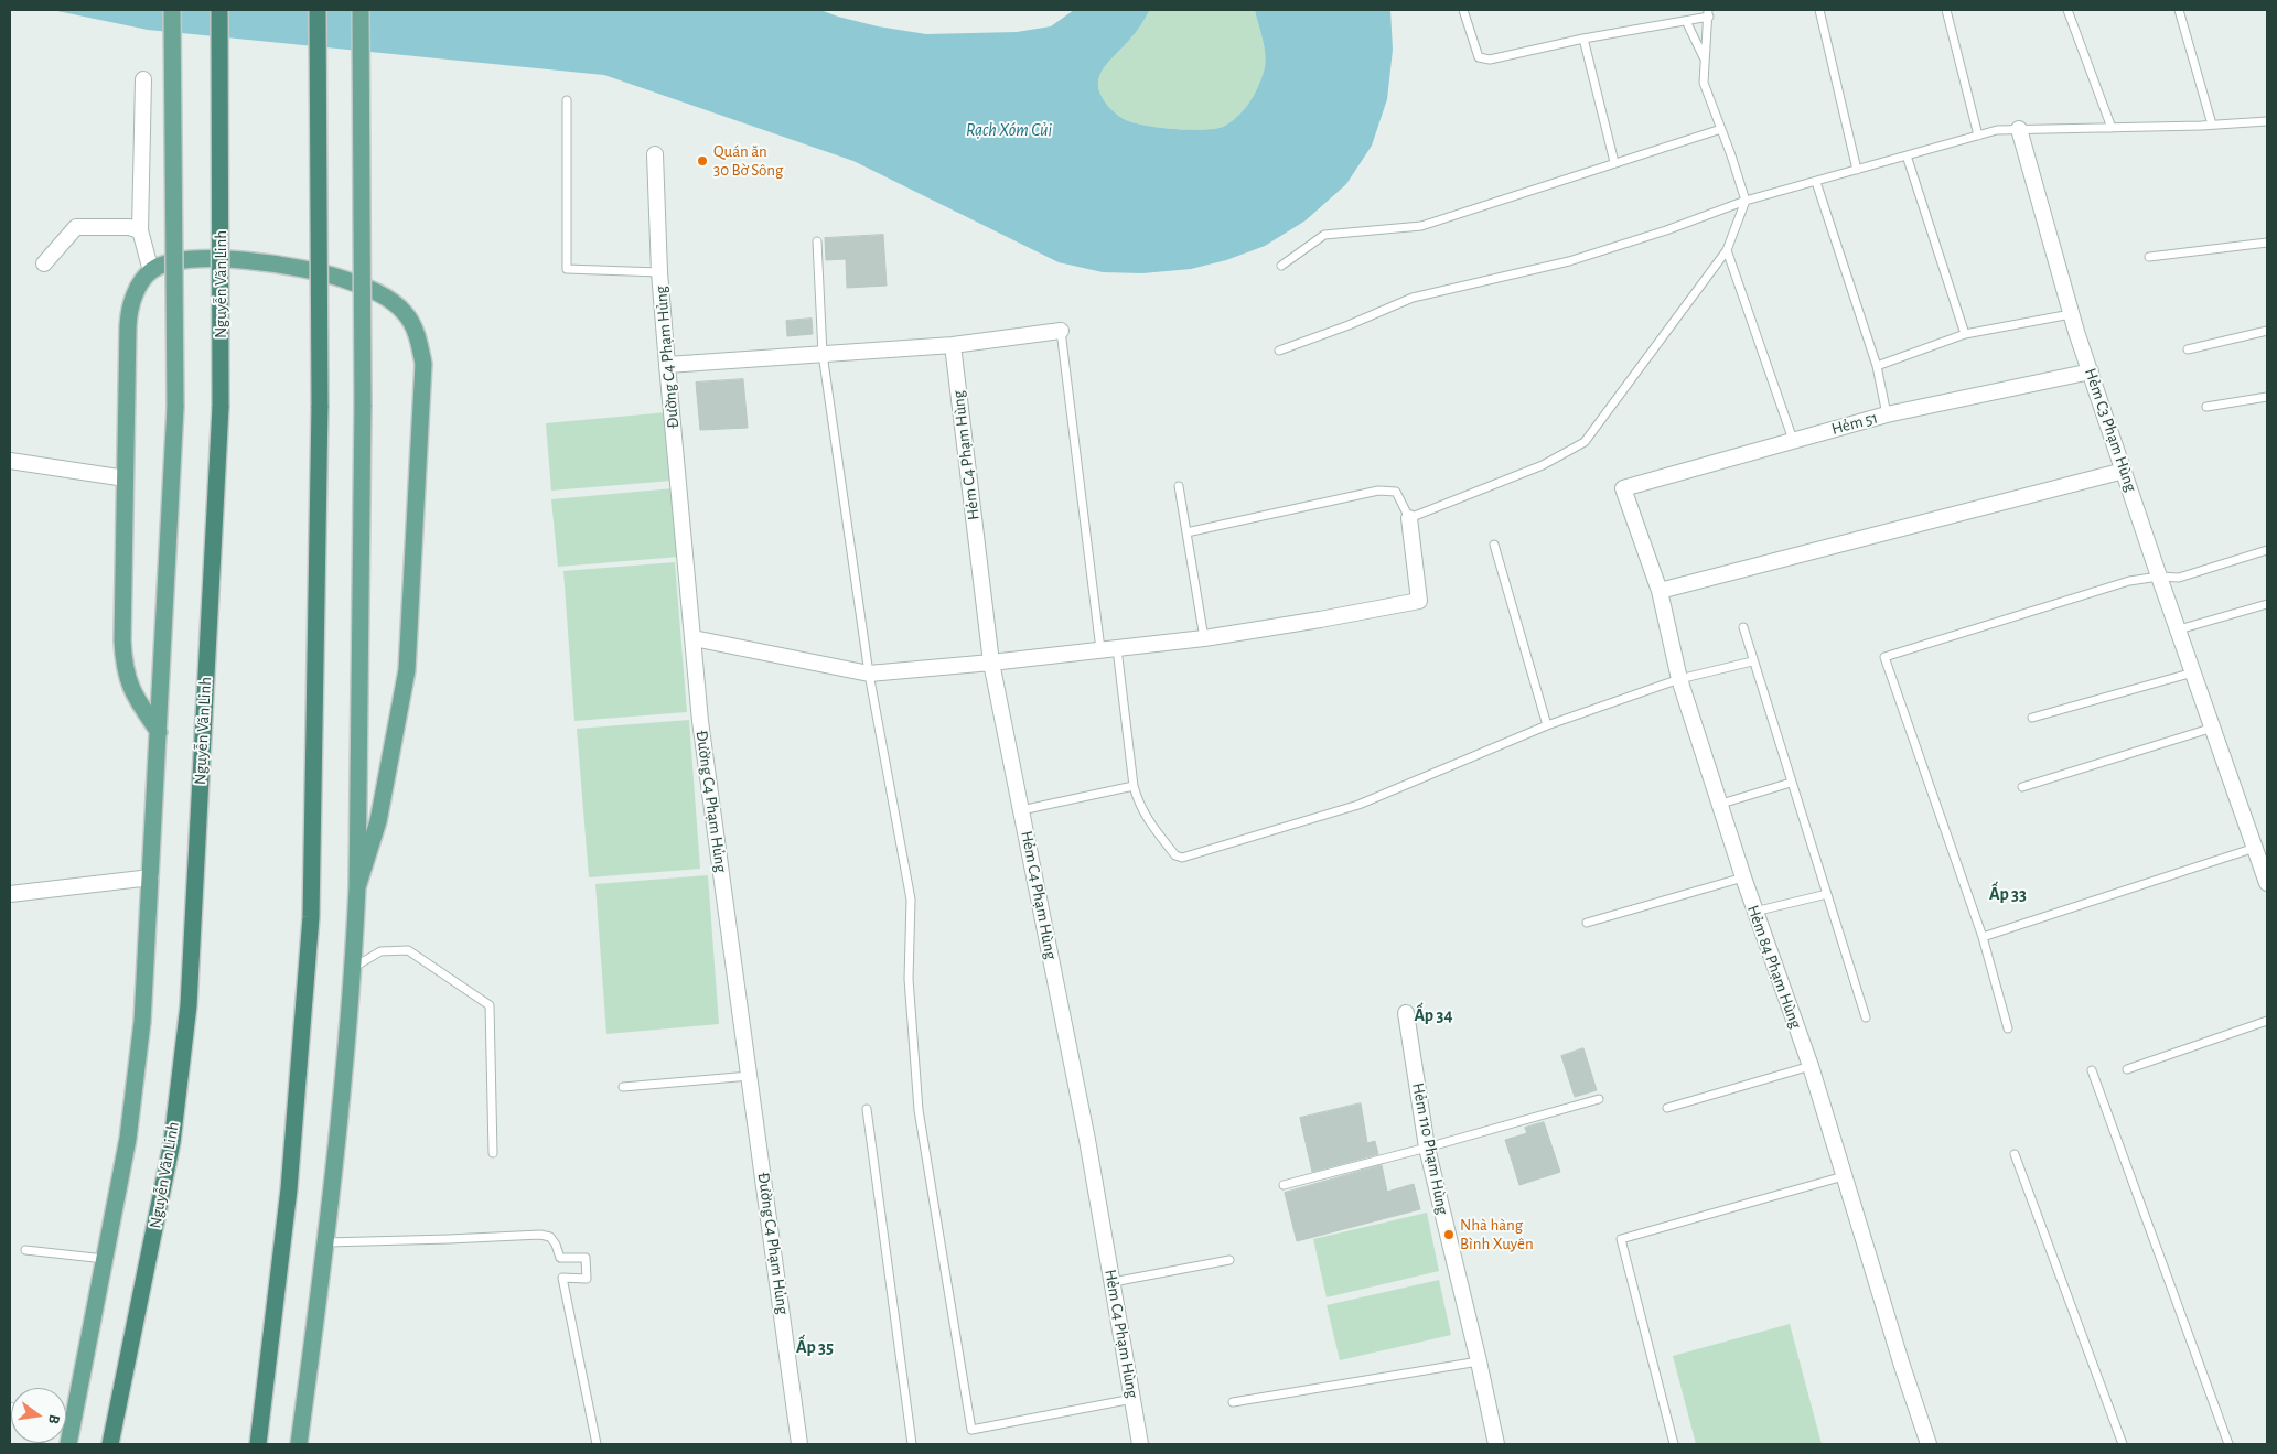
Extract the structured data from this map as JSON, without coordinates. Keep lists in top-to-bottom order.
{
  "streets": {
    "highway": ["Nguyễn Văn Linh"],
    "street": [
      "Đường C4 Phạm Hủng",
      "Hẻm 51",
      "Hẻm C3 Phạm Hùng",
      "Hẻm C4 Phạm Hùng",
      "Hẻm 84 Phạm Hùng",
      "Hẻm 110 Phạm Hùng"
    ]
  },
  "crossings": [
    ["Hẻm 51", "Hẻm C3 Phạm Hùng"],
    ["Hẻm 51", "Hẻm 84 Phạm Hùng"]
  ],
  "districts": ["Ấp 33", "Ấp 34", "Ấp 35"],
  "water": ["Rạch Xóm Củi"],
  "places": ["Quán ăn 30 Bờ Sông", "Nhà hàng Bình Xuyên"],
  "north": "right"
}
